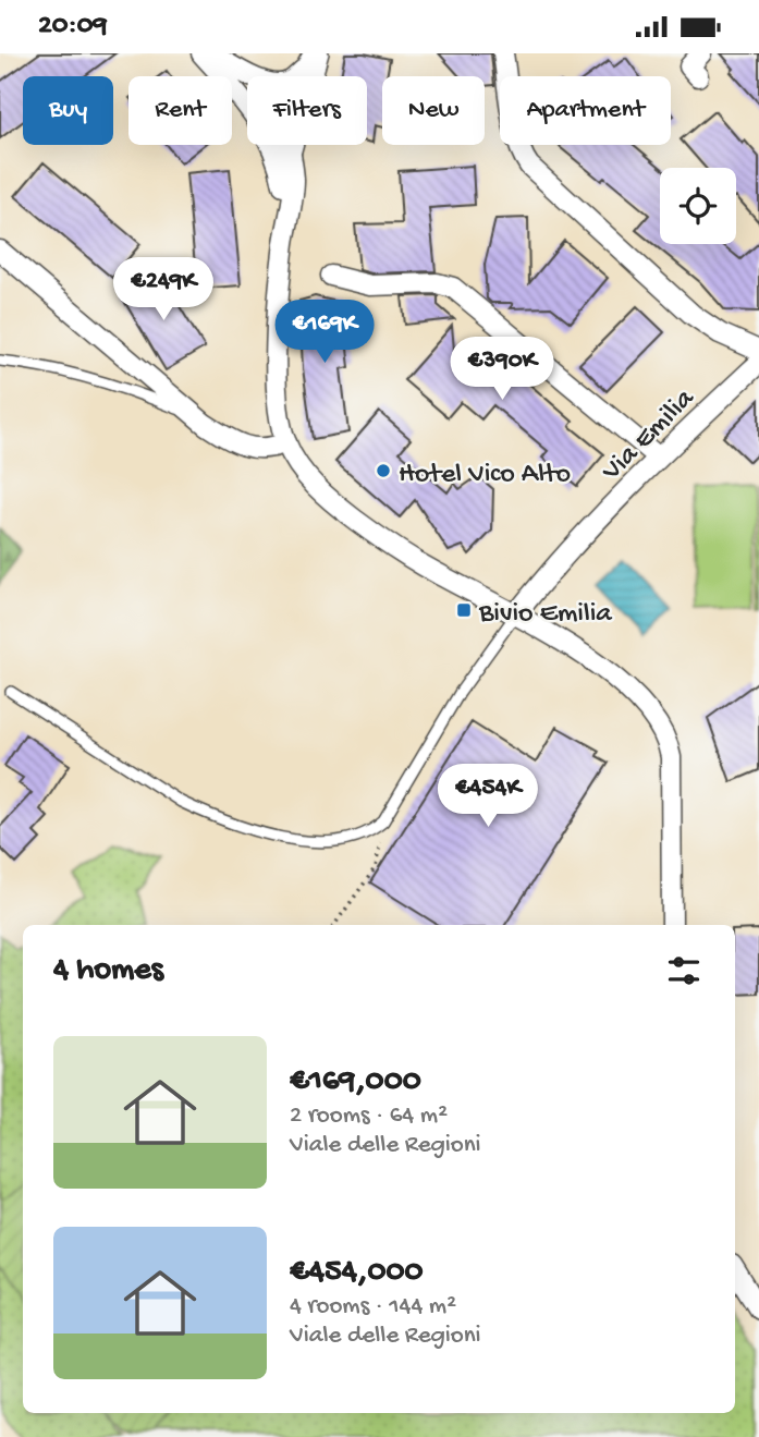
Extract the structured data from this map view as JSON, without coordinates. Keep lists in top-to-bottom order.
{
  "streets": {
    "street": ["Via Emilia"]
  },
  "places": {
    "other": ["Hotel Vico Alto"],
    "transit": ["Bivio Emilia"]
  },
  "page": {
    "status": "20:09",
    "chip": [
      "Buy",
      "Rent",
      "Filters",
      "New",
      "Apartment"
    ],
    "price": [
      "€249K",
      "€169K",
      "€390K",
      "€454K"
    ],
    "heading": "4 homes",
    "list": [
      {
        "name": "€169,000",
        "note": "2 rooms · 64 m² · Viale delle Regioni"
      },
      {
        "name": "€454,000",
        "note": "4 rooms · 144 m² · Viale delle Regioni"
      }
    ]
  }
}
